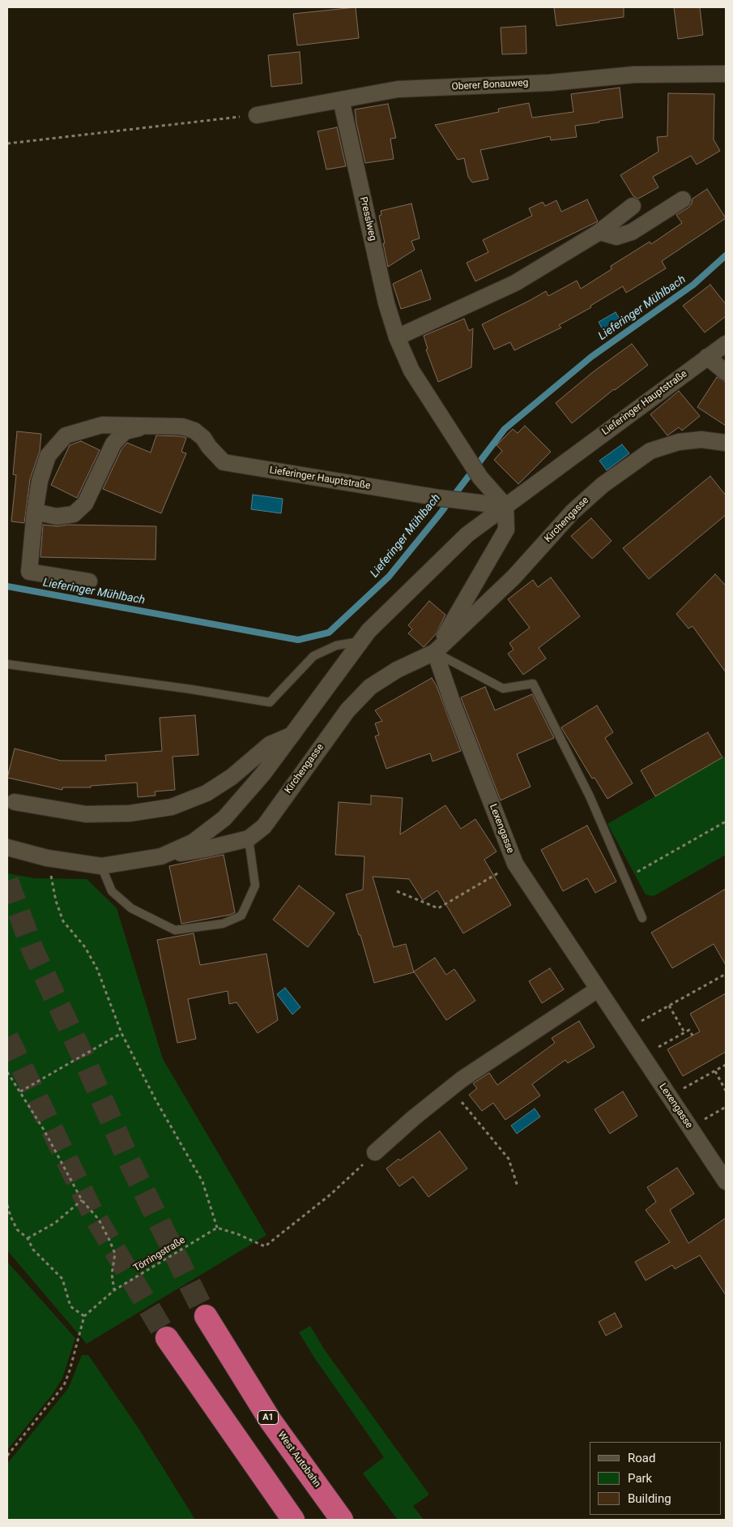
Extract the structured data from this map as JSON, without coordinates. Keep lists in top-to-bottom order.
{
  "streets": {
    "highway": ["A1", "West Autobahn"],
    "street": [
      "Oberer Bonauweg",
      "Presslweg",
      "Lieferinger Hauptstraße",
      "Kirchengasse",
      "Lexengasse"
    ],
    "path": ["Törringstraße"]
  },
  "crossings": [
    ["Oberer Bonauweg", "Presslweg"],
    ["Presslweg", "Lieferinger Hauptstraße"],
    ["Lieferinger Hauptstraße", "Kirchengasse"],
    ["Kirchengasse", "Lexengasse"]
  ],
  "water": ["Lieferinger Mühlbach"],
  "legend": ["Road", "Park", "Building"]
}
